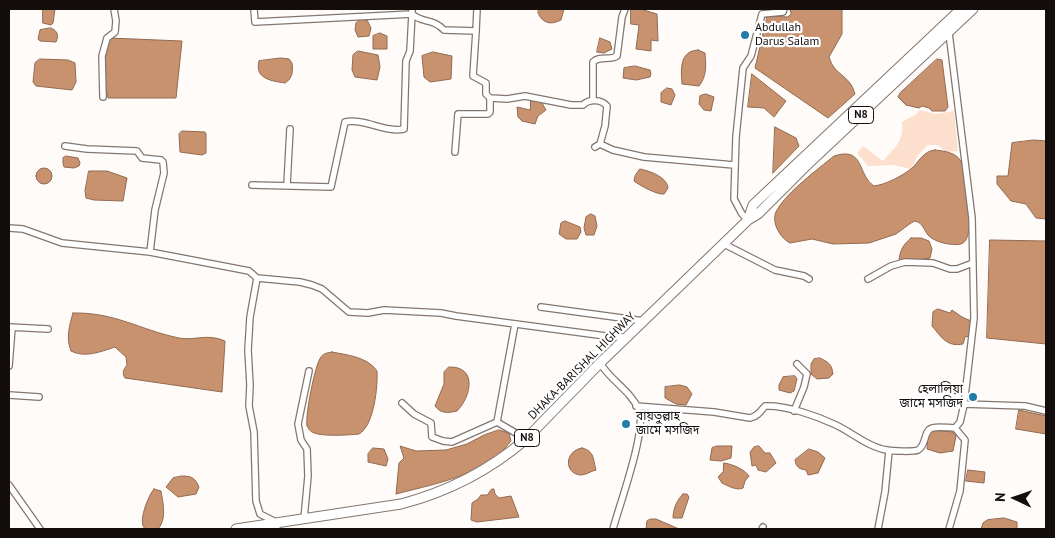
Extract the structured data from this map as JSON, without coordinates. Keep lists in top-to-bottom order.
{
  "streets": {
    "highway": ["N8", "DHAKA-BARISHAL HIGHWAY"]
  },
  "places": ["Abdullah Darus Salam", "হেলালিয়া জামে মসজিদ", "বায়তুল্লাহ জামে মসজিদ"],
  "north": "left"
}
